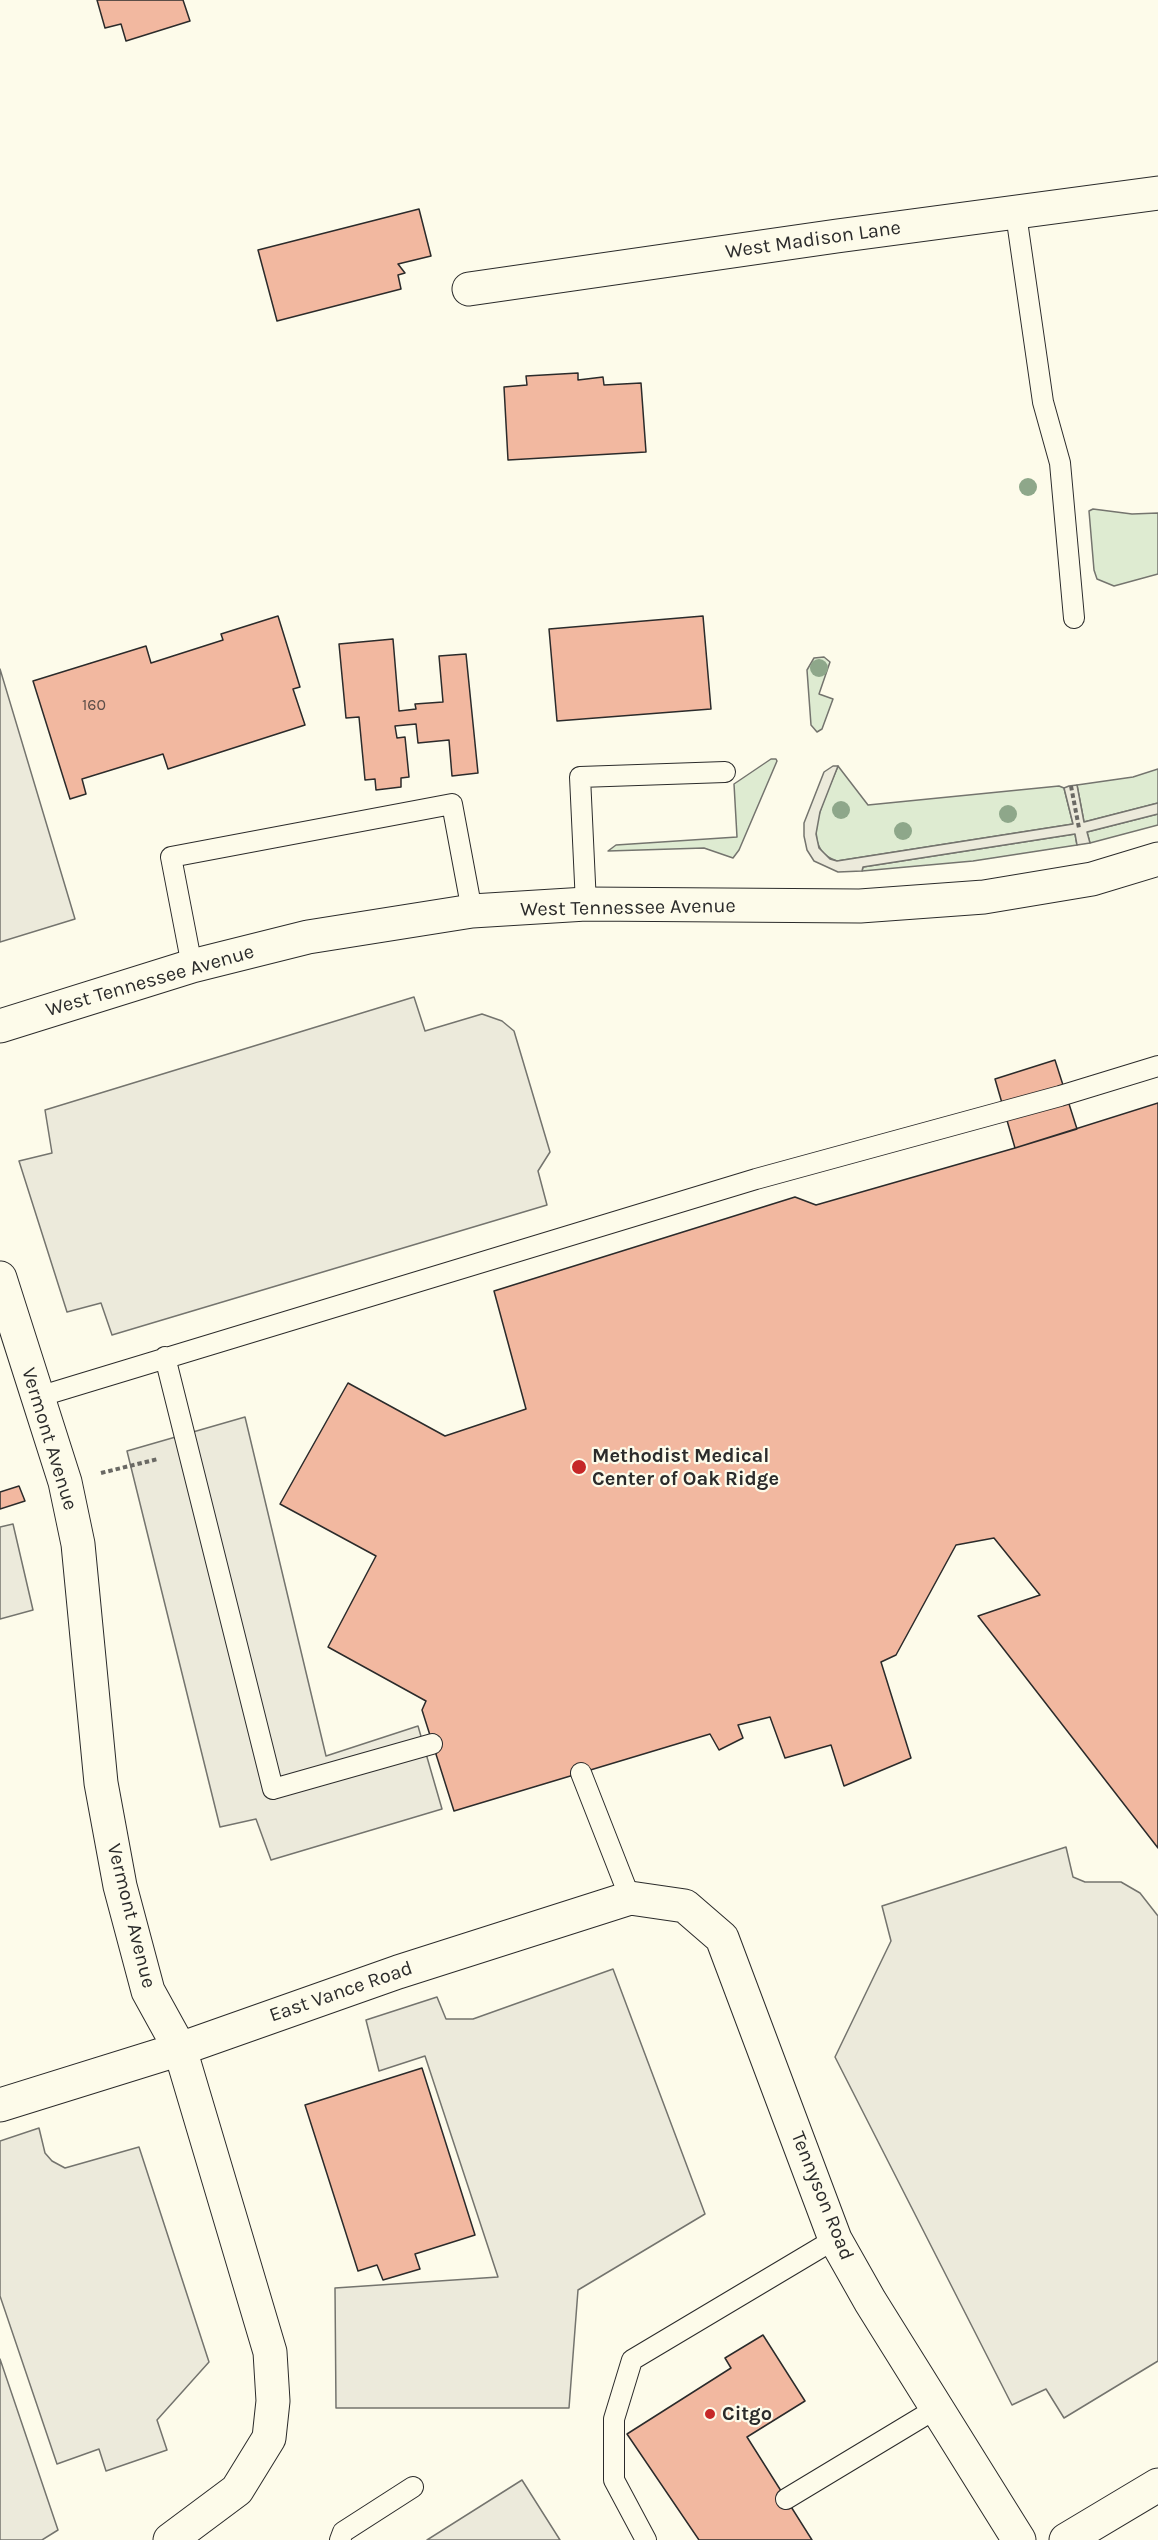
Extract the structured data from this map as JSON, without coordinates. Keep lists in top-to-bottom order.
{
  "streets": {
    "main road": [
      "West Madison Lane",
      "West Tennessee Avenue",
      "Vermont Avenue",
      "East Vance Road",
      "Tennyson Road"
    ]
  },
  "crossings": [
    ["Vermont Avenue", "East Vance Road"],
    ["East Vance Road", "Tennyson Road"]
  ],
  "places": ["Methodist Medical Center of Oak Ridge", "Citgo"],
  "house_numbers": ["160"]
}
